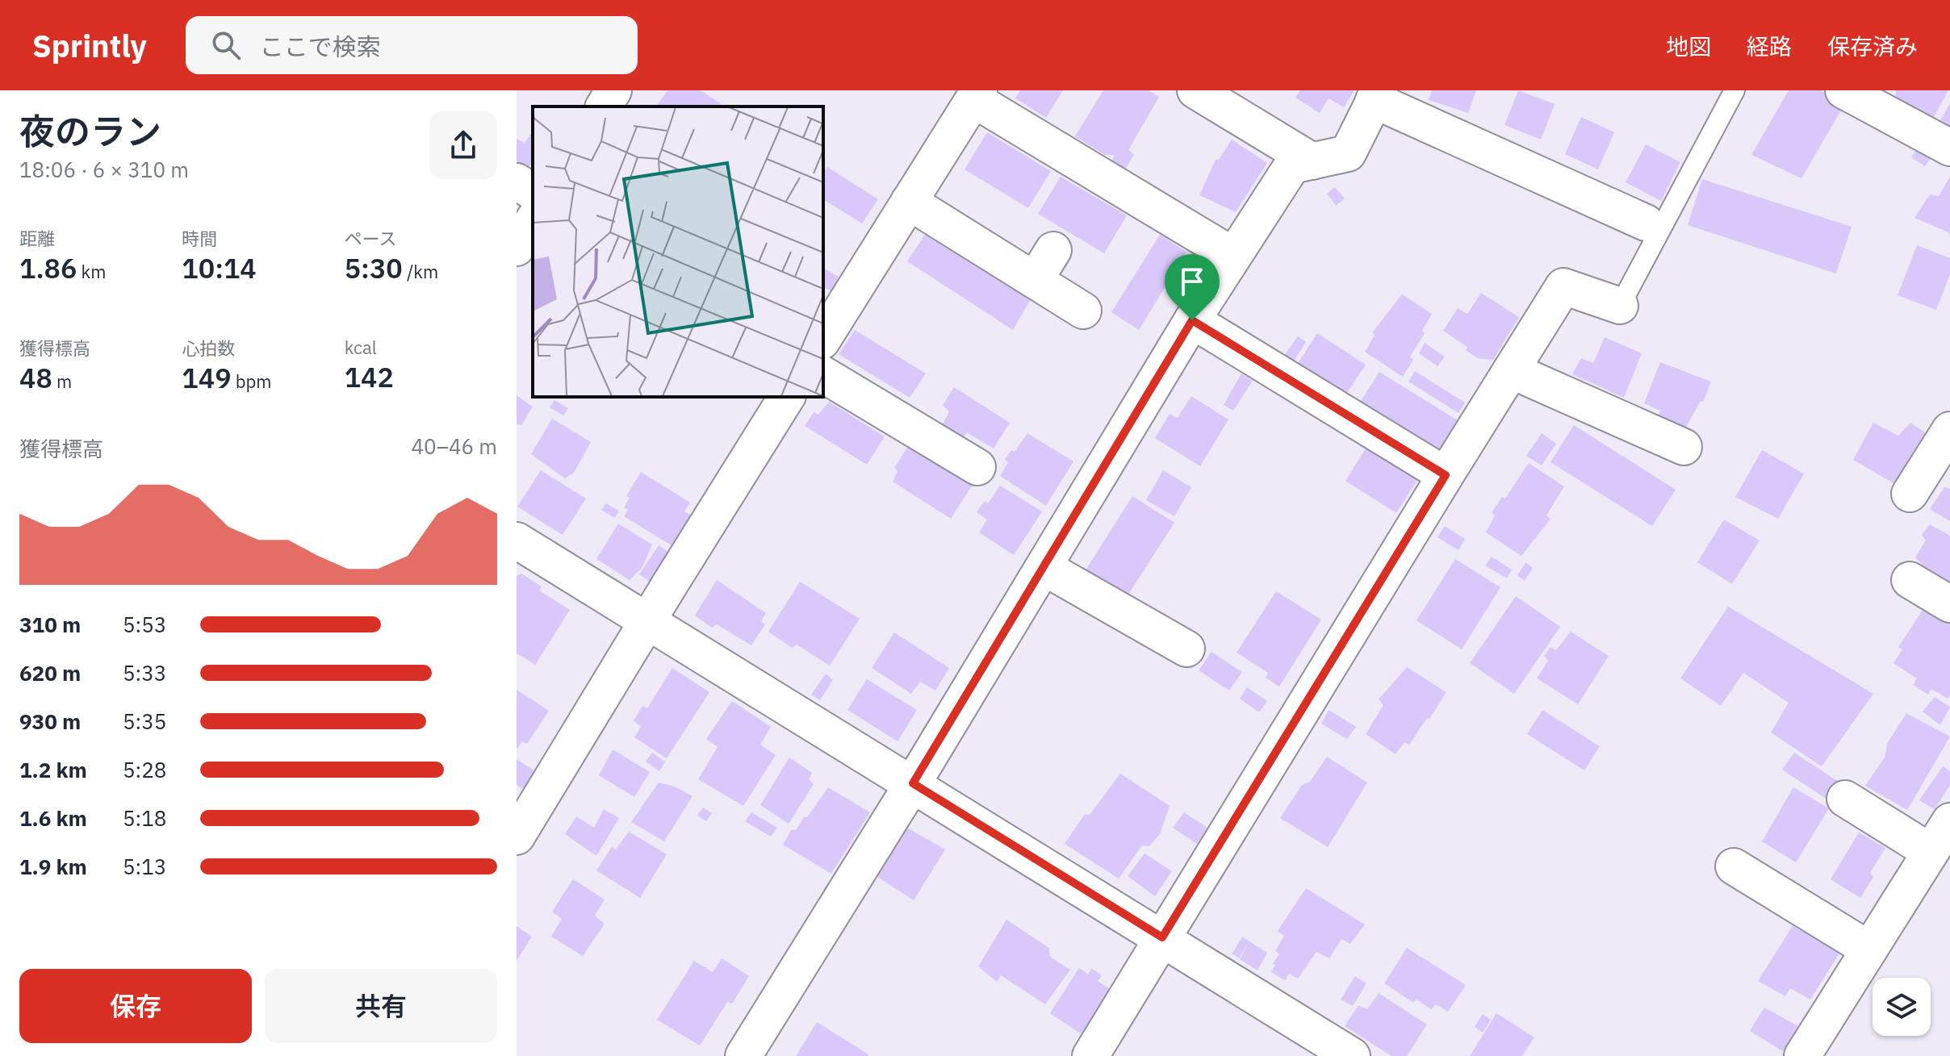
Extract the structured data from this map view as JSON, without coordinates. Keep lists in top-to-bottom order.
{
  "page": {
    "header": "Sprintly",
    "search": "ここで検索",
    "nav": ["地図", "経路", "保存済み"],
    "heading": ["夜のラン", "18:06 · 6 × 310 m"],
    "stats": [
      ["距離", "1.86 km"],
      ["時間", "10:14"],
      ["ペース", "5:30 /km"],
      ["獲得標高", "48 m"],
      ["心拍数", "149 bpm"],
      ["kcal", "142"]
    ],
    "chart": ["獲得標高", "40–46 m"],
    "list": [
      {
        "name": "310 m",
        "note": "5:53"
      },
      {
        "name": "620 m",
        "note": "5:33"
      },
      {
        "name": "930 m",
        "note": "5:35"
      },
      {
        "name": "1.2 km",
        "note": "5:28"
      },
      {
        "name": "1.6 km",
        "note": "5:18"
      },
      {
        "name": "1.9 km",
        "note": "5:13"
      }
    ],
    "buttons": ["保存", "共有"]
  }
}
